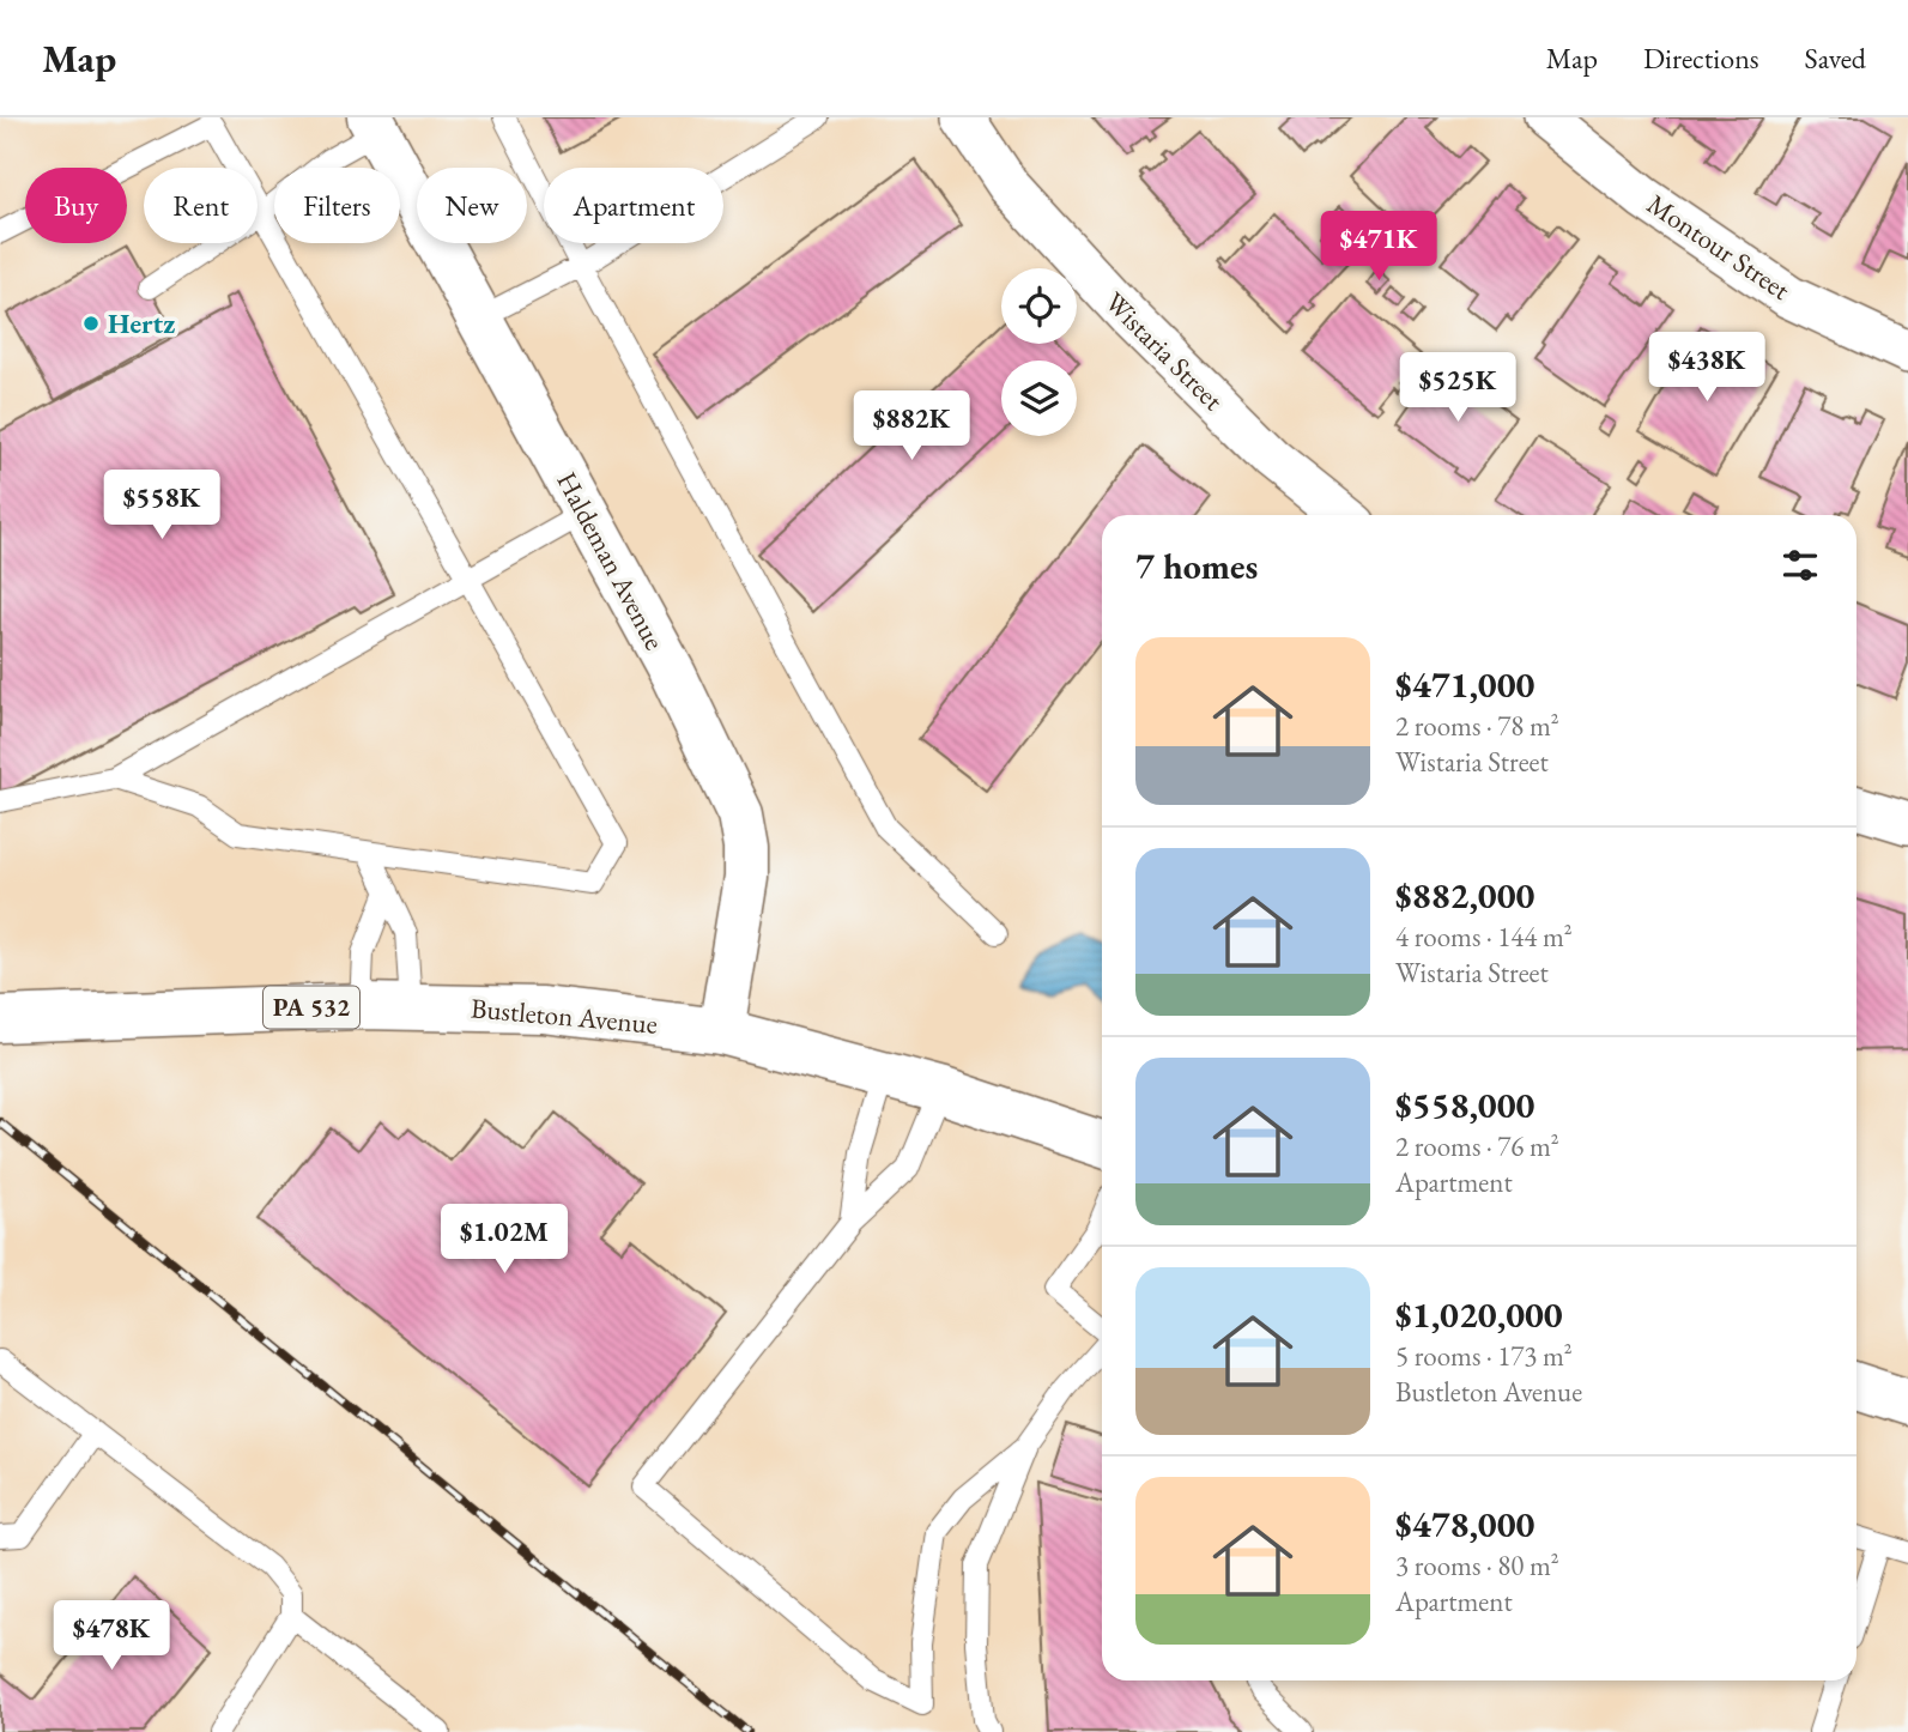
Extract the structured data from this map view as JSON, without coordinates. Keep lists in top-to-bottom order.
{
  "streets": {
    "main road": ["Haldeman Avenue", "PA 532", "Bustleton Avenue"],
    "street": ["Montour Street", "Wistaria Street"]
  },
  "crossings": [
    ["Haldeman Avenue", "Bustleton Avenue"]
  ],
  "places": ["Hertz"],
  "page": {
    "header": "Map",
    "nav": ["Map", "Directions", "Saved"],
    "chip": [
      "Buy",
      "Rent",
      "Filters",
      "New",
      "Apartment"
    ],
    "price": [
      "$471K",
      "$438K",
      "$525K",
      "$882K",
      "$558K",
      "$1.02M",
      "$478K"
    ],
    "heading": "7 homes",
    "list": [
      {
        "name": "$471,000",
        "note": "2 rooms · 78 m² · Wistaria Street"
      },
      {
        "name": "$882,000",
        "note": "4 rooms · 144 m² · Wistaria Street"
      },
      {
        "name": "$558,000",
        "note": "2 rooms · 76 m² · Apartment"
      },
      {
        "name": "$1,020,000",
        "note": "5 rooms · 173 m² · Bustleton Avenue"
      },
      {
        "name": "$478,000",
        "note": "3 rooms · 80 m² · Apartment"
      }
    ]
  }
}
